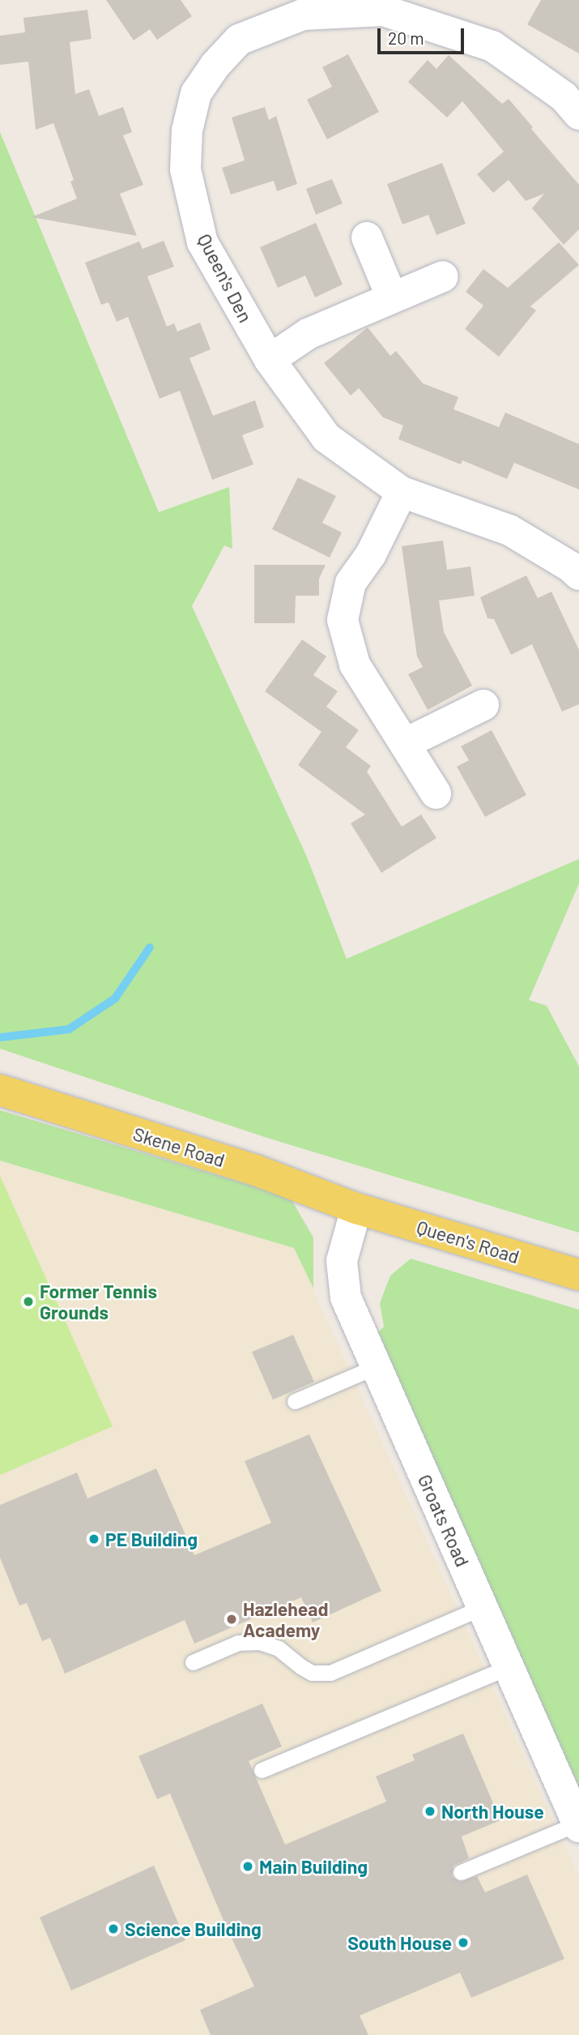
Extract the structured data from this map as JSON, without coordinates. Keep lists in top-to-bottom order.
{
  "streets": {
    "main road": ["Skene Road", "Queen's Road"],
    "street": ["Queen's Den", "Groats Road"]
  },
  "crossings": [
    ["Skene Road", "Queen's Road"],
    ["Skene Road", "Groats Road"],
    ["Queen's Road", "Groats Road"]
  ],
  "places": [
    "Former Tennis Grounds",
    "PE Building",
    "Hazlehead Academy",
    "North House",
    "Main Building",
    "Science Building",
    "South House"
  ],
  "scale_bar": "20 m"
}
